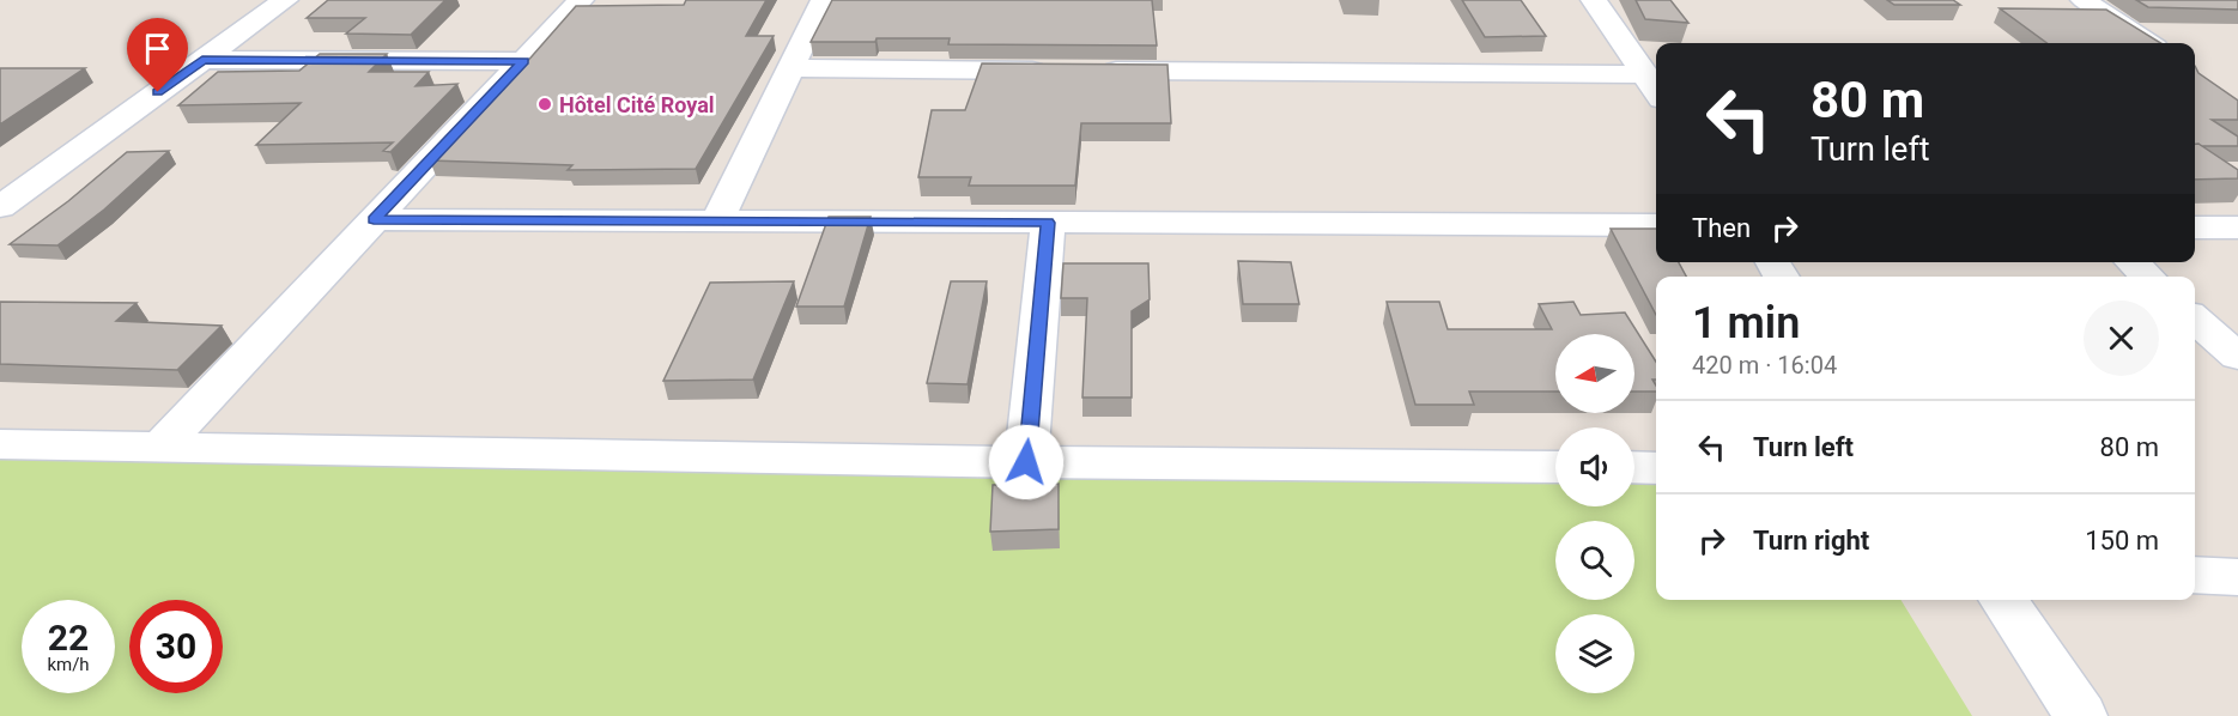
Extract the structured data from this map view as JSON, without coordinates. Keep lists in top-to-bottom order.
{
  "places": ["Hôtel Cité Royal"],
  "north": "left",
  "page": {
    "turn": ["80 m", "Turn left"],
    "then": "Then",
    "heading": ["1 min", "420 m · 16:04"],
    "list": [
      {
        "name": "Turn left",
        "value": "80 m"
      },
      {
        "name": "Turn right",
        "value": "150 m"
      }
    ],
    "speed": "22 km/h",
    "limit": "30"
  }
}
